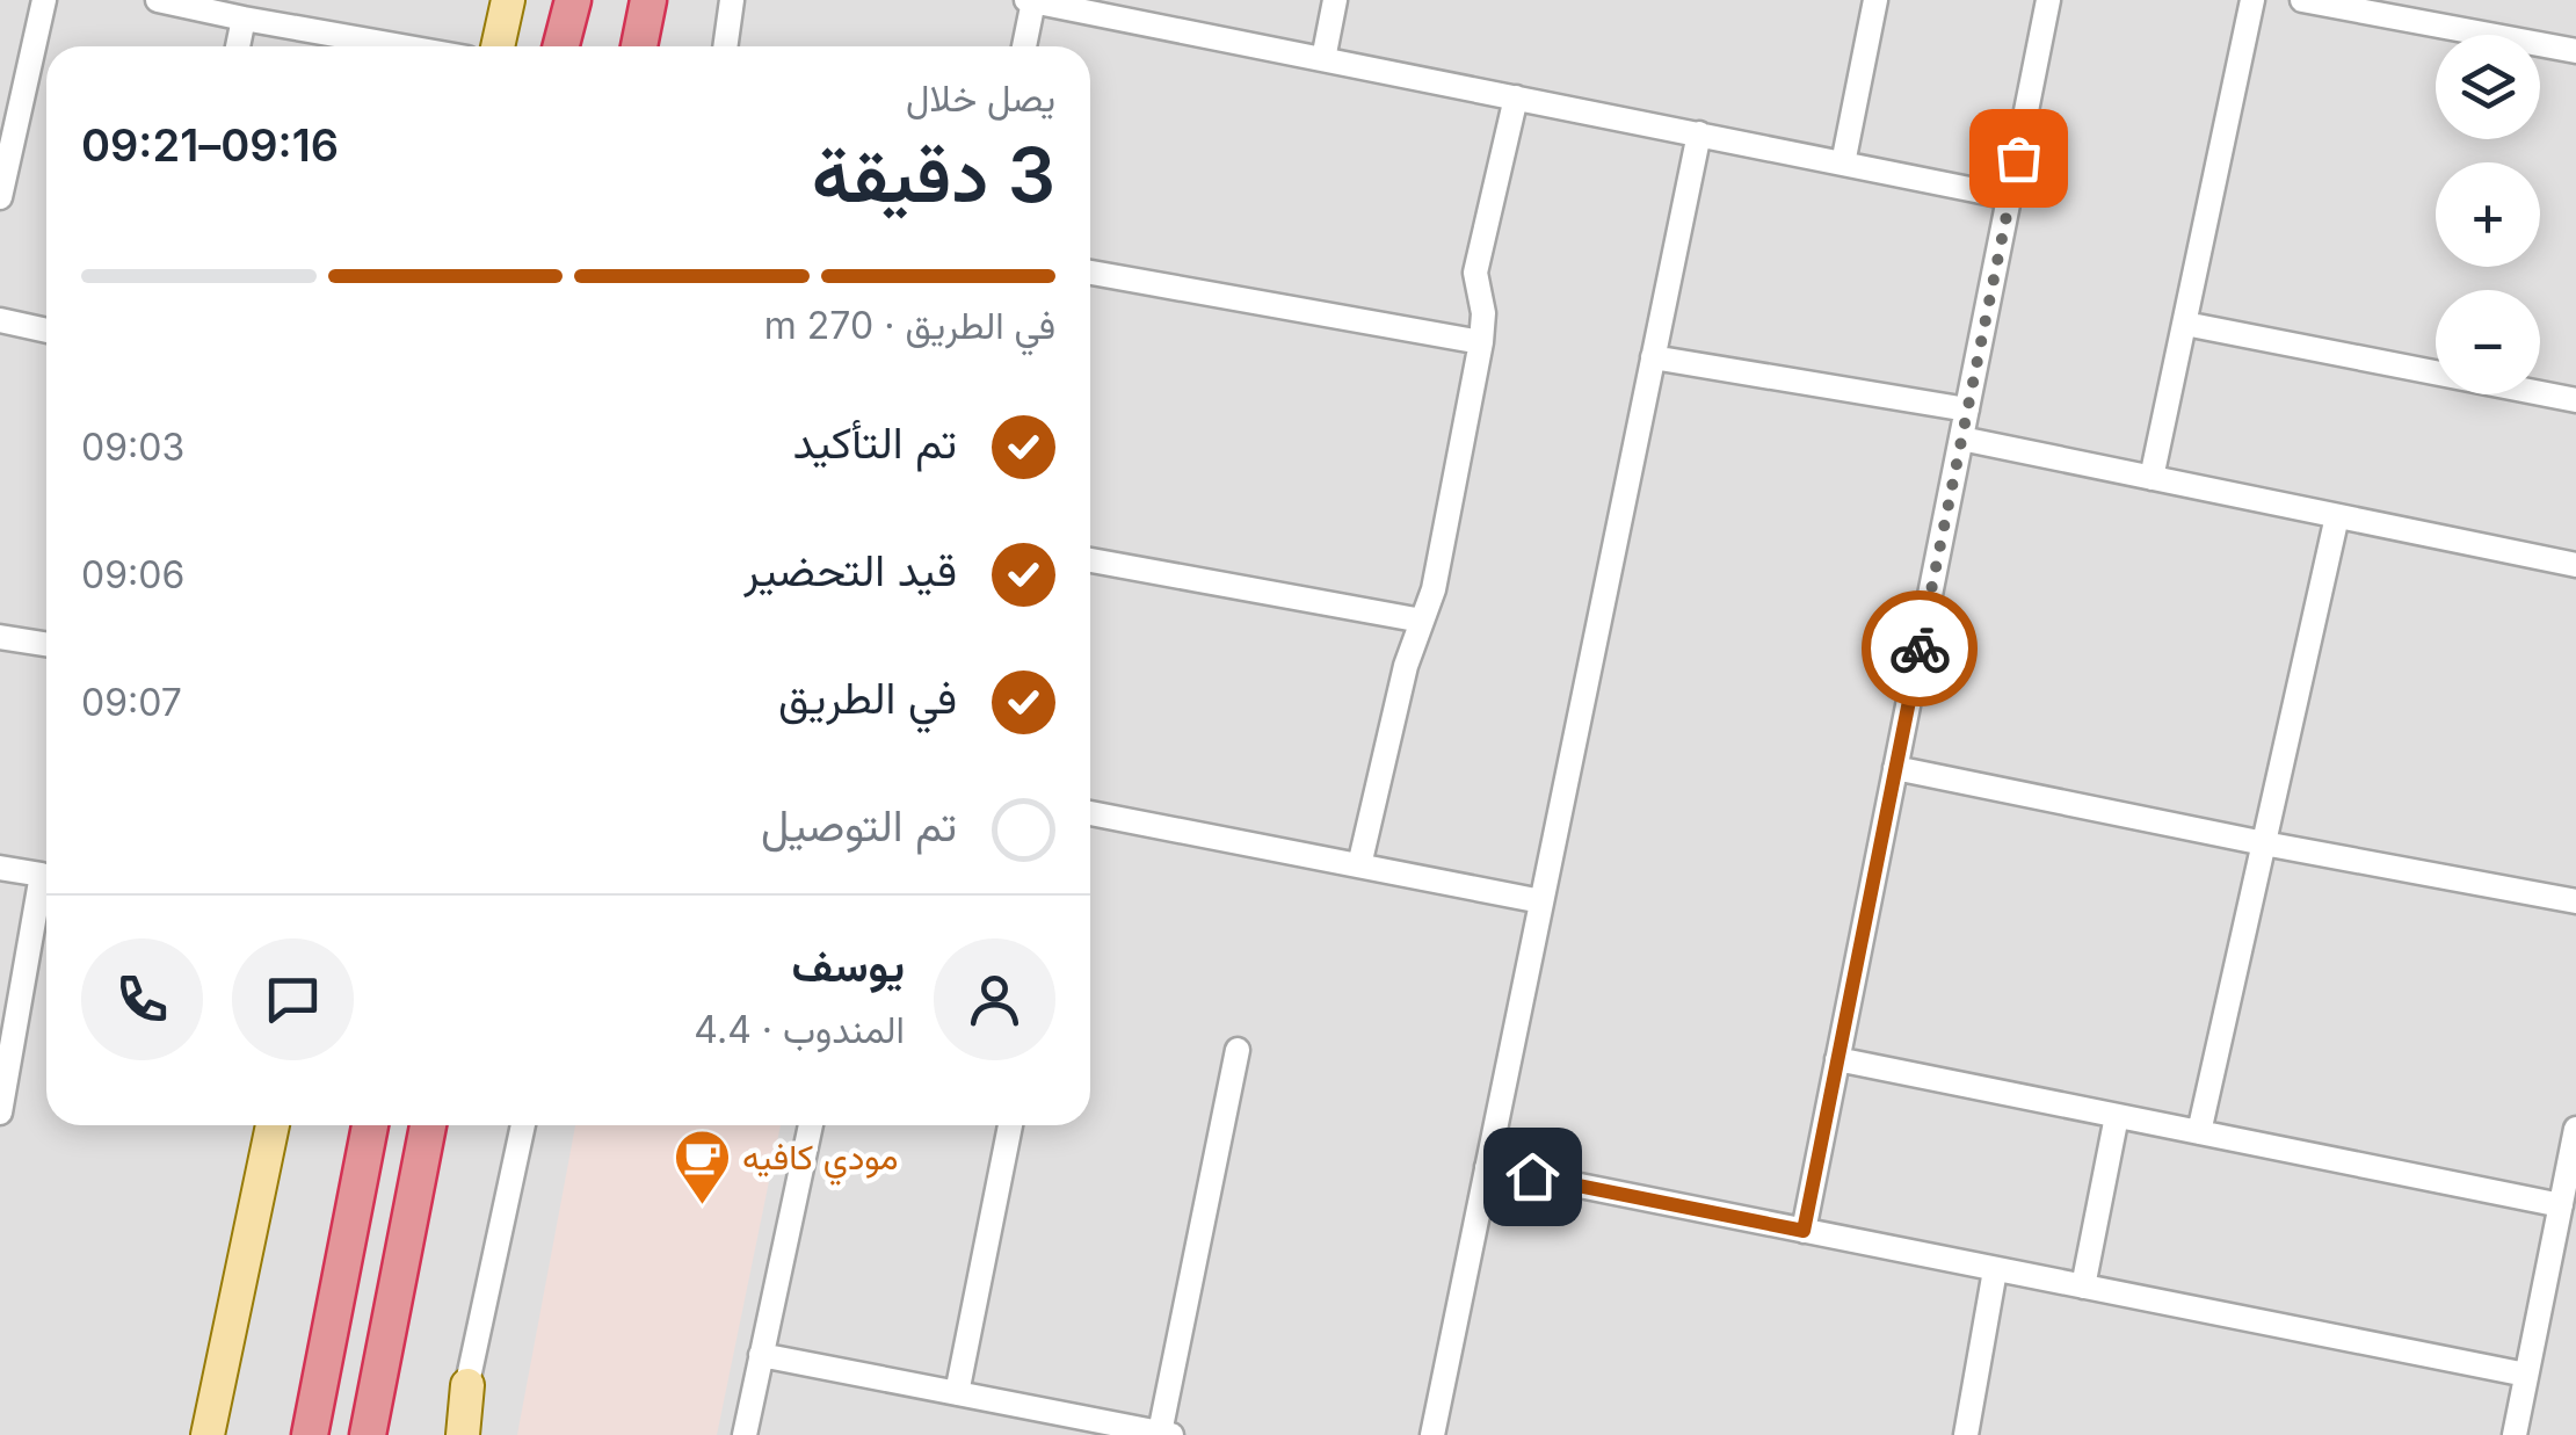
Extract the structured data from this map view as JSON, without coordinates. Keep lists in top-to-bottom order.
{
  "places": {
    "cafe": ["مودي كافيه"]
  },
  "page": {
    "map_buttons": ["+", "−"],
    "heading": ["3 دقيقة", "يصل خلال", "09:16–09:21"],
    "panel": ["يوسف", "المندوب · 4.4"],
    "bar": "في الطريق · 270 m",
    "list": [
      ["تم التأكيد", "09:03"],
      ["قيد التحضير", "09:06"],
      ["في الطريق", "09:07"],
      "تم التوصيل"
    ]
  }
}
